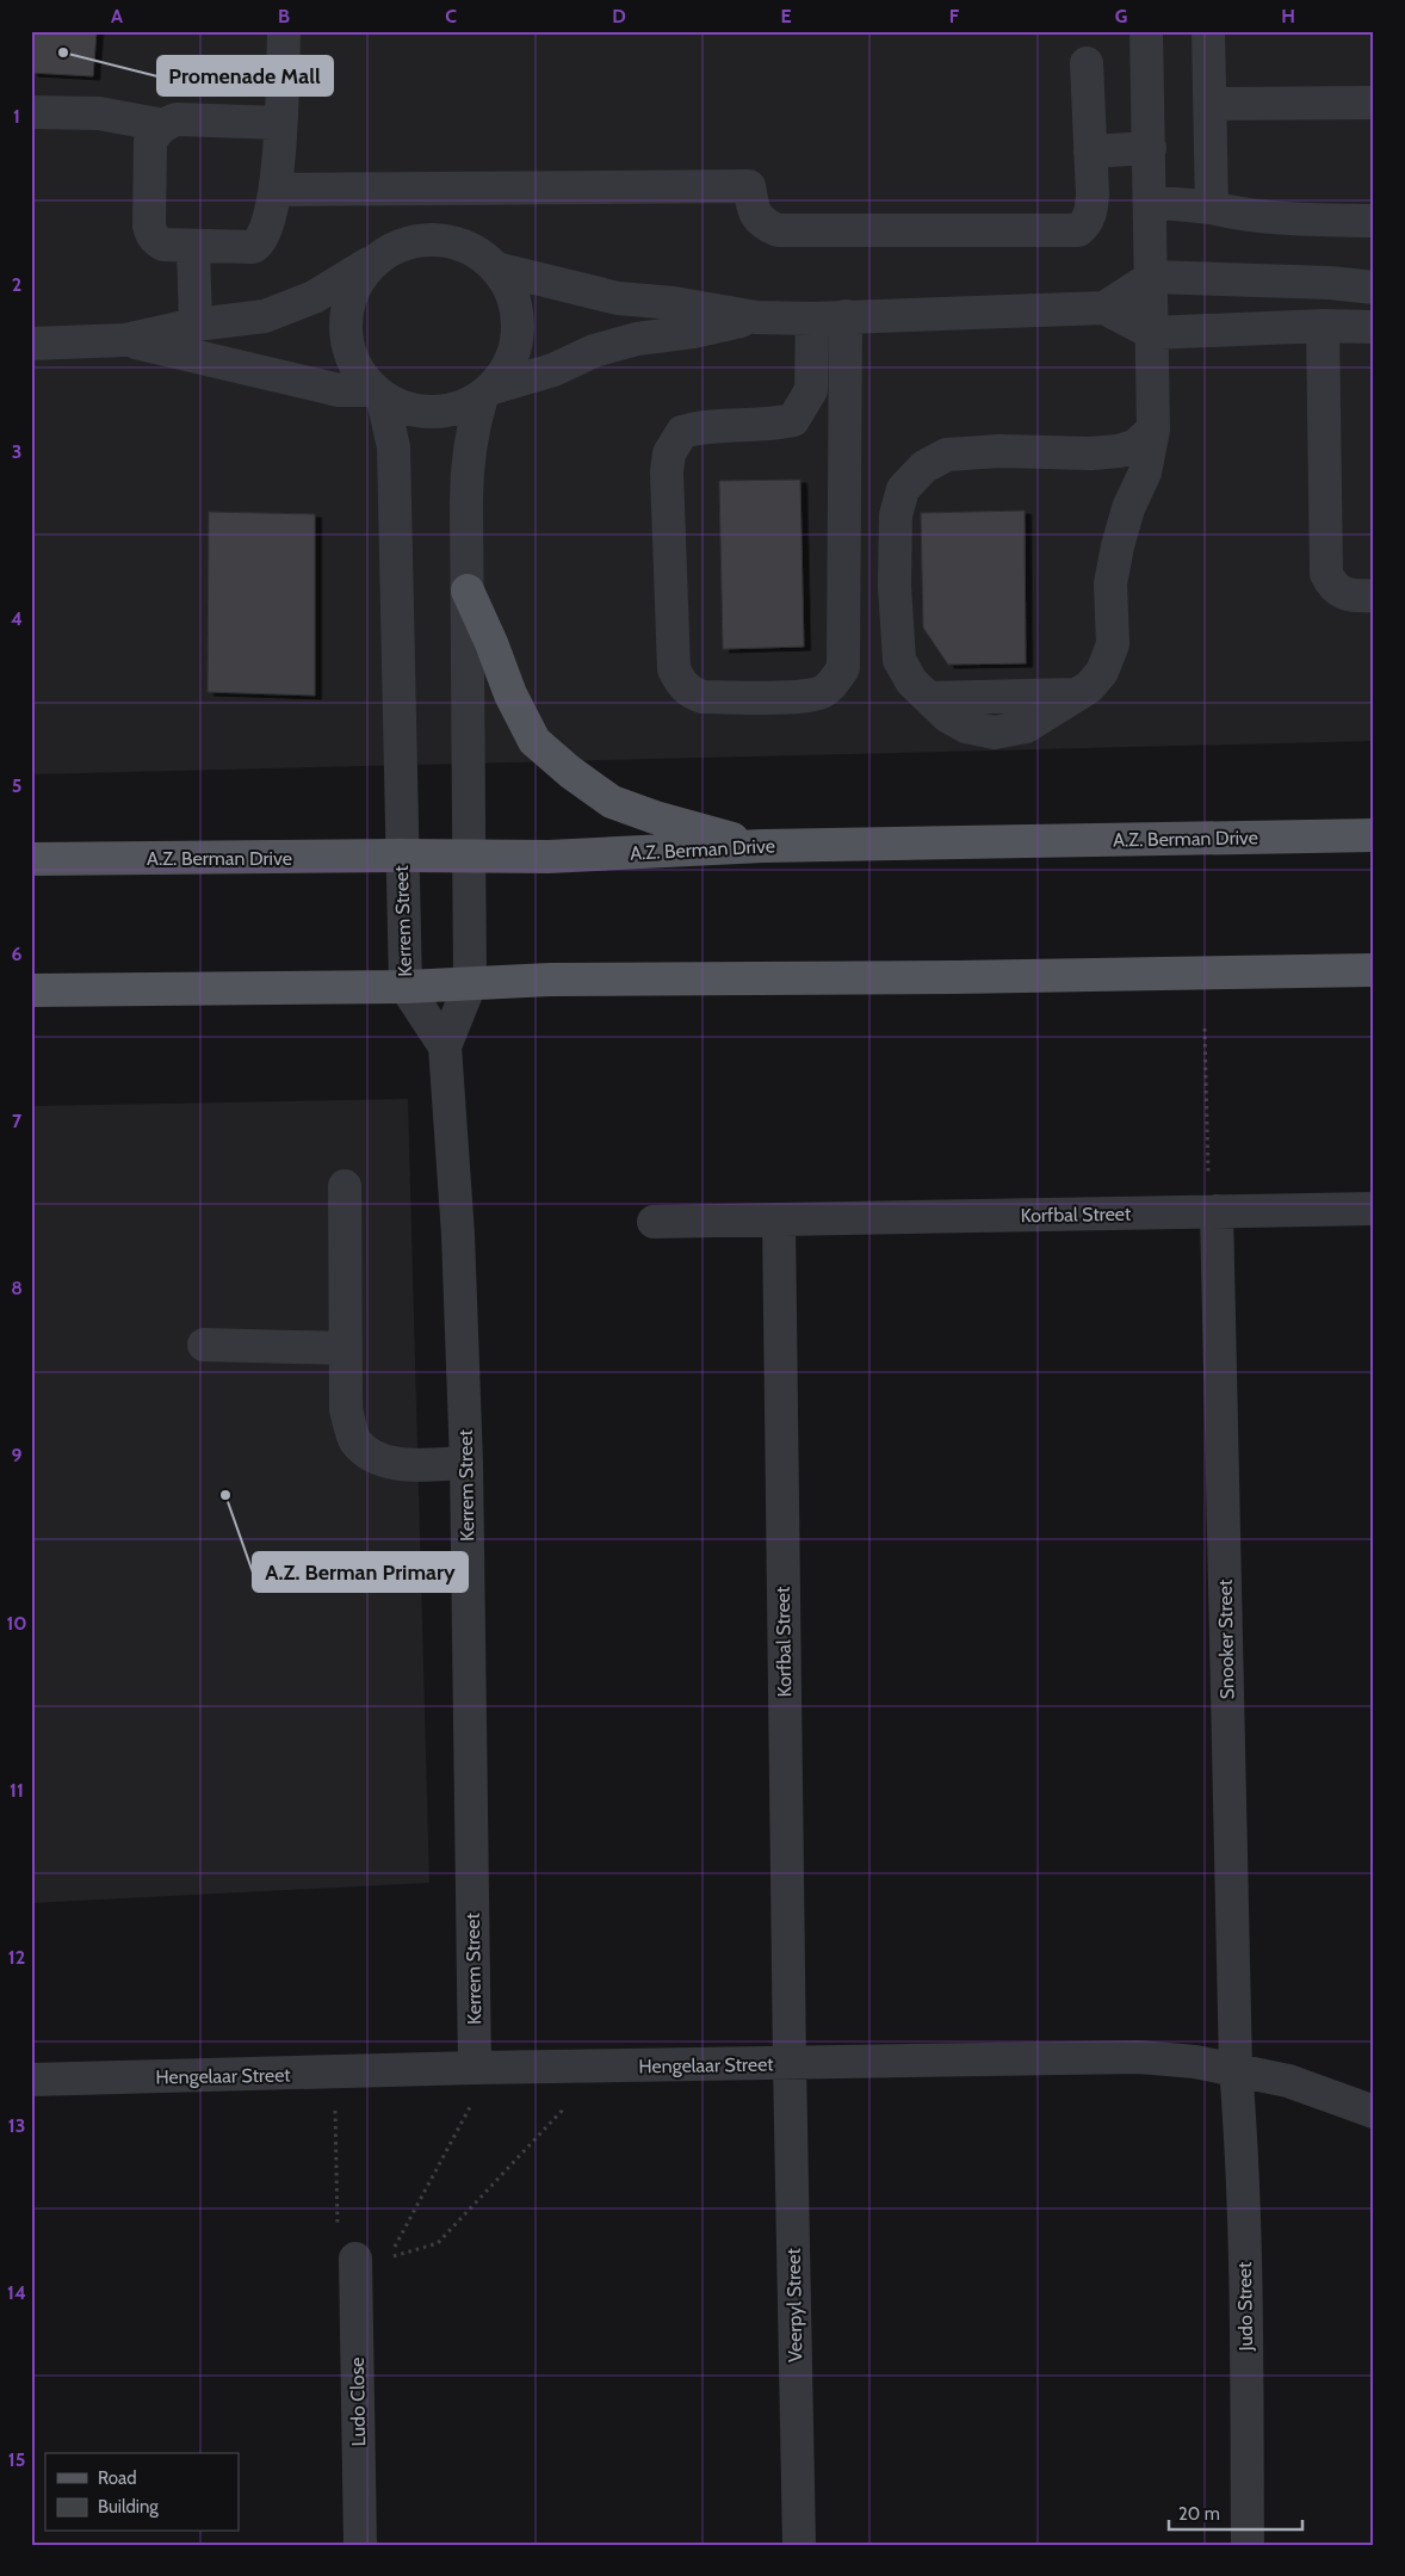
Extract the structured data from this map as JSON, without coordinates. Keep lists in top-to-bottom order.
{
  "streets": {
    "main road": ["A.Z. Berman Drive"],
    "street": [
      "Kerrem Street",
      "Korfbal Street",
      "Snooker Street",
      "Hengelaar Street",
      "Veerpyl Street",
      "Judo Street",
      "Ludo Close"
    ]
  },
  "crossings": [
    ["A.Z. Berman Drive", "Kerrem Street"],
    ["Kerrem Street", "Hengelaar Street"],
    ["Korfbal Street", "Snooker Street"],
    ["Korfbal Street", "Hengelaar Street"],
    ["Korfbal Street", "Veerpyl Street"],
    ["Snooker Street", "Hengelaar Street"],
    ["Snooker Street", "Judo Street"],
    ["Hengelaar Street", "Veerpyl Street"],
    ["Hengelaar Street", "Judo Street"]
  ],
  "places": ["Promenade Mall", "A.Z. Berman Primary"],
  "legend": ["Road", "Building"],
  "scale_bar": "20 m",
  "grid": {
    "columns": [
      "A",
      "B",
      "C",
      "D",
      "E",
      "F",
      "G",
      "H"
    ],
    "rows": [
      "1",
      "2",
      "3",
      "4",
      "5",
      "6",
      "7",
      "8",
      "9",
      "10",
      "11",
      "12",
      "13",
      "14",
      "15"
    ]
  }
}
